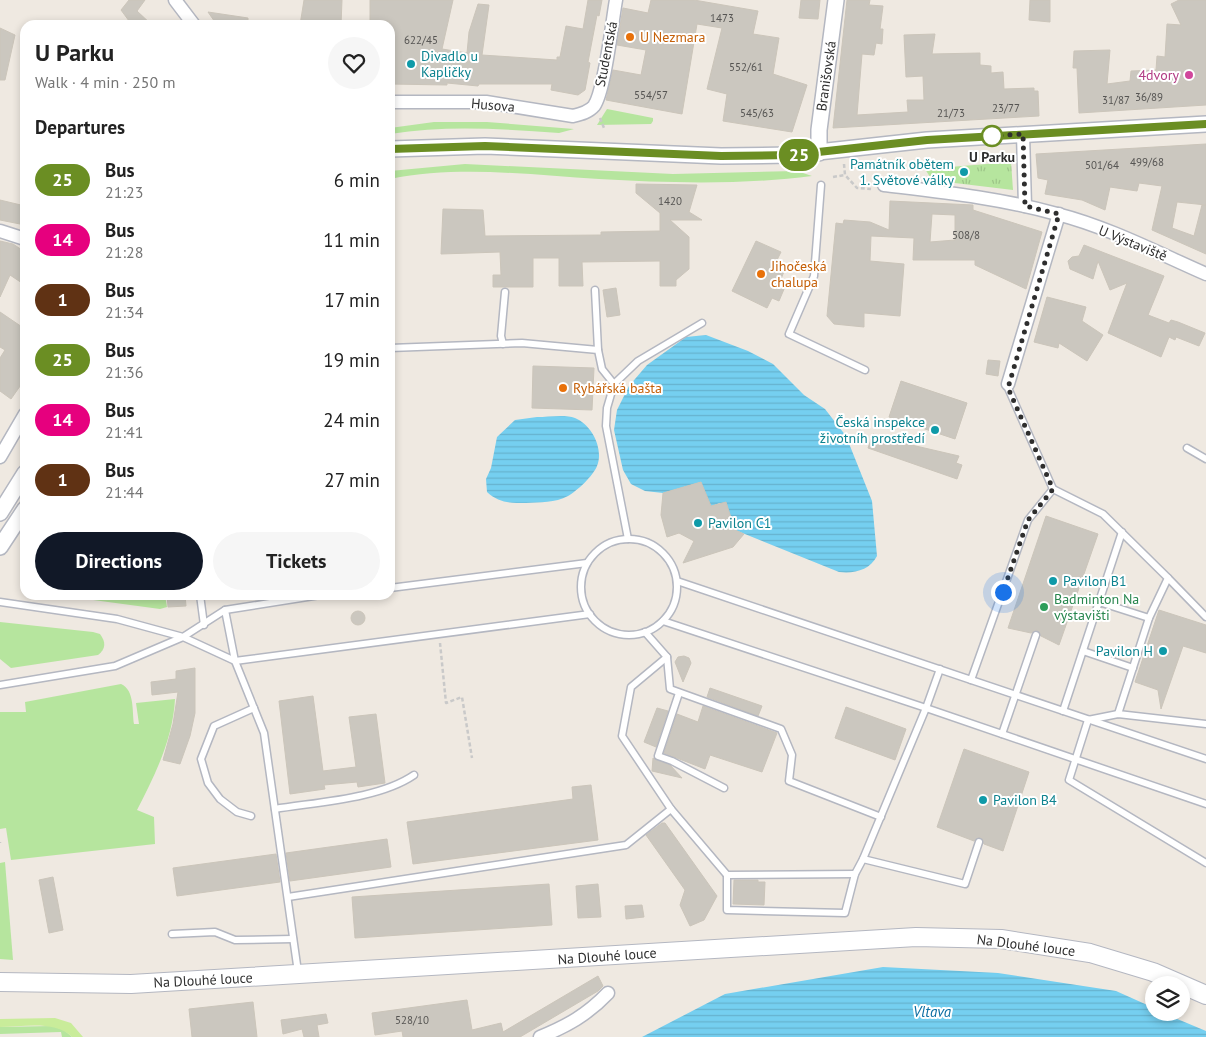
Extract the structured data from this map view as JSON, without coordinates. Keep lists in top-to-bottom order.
{
  "streets": {
    "main road": ["Na Dlouhé louce"],
    "street": [
      "Studentská",
      "Branišovská",
      "Husova",
      "U Výstaviště"
    ]
  },
  "crossings": [
    ["Studentská", "Husova"]
  ],
  "water": ["Vltava"],
  "places": [
    "U Nezmara",
    "Divadlo u Kapličky",
    "4dvory",
    "U Parku",
    "Památník obětem 1. Světové války",
    "Jihočeská chalupa",
    "Rybářská bašta",
    "Česká inspekce životníh prostředí",
    "Pavilon C1",
    "Pavilon B1",
    "Badminton Na výstavišti",
    "Pavilon H",
    "Pavilon B4"
  ],
  "lines": ["bus line 25"],
  "house_numbers": [
    "1473",
    "622/45",
    "552/61",
    "554/57",
    "36/89",
    "31/87",
    "23/77",
    "545/63",
    "21/73",
    "499/68",
    "501/64",
    "1420",
    "508/8",
    "528/10"
  ],
  "page": {
    "on_map": "25",
    "heading": [
      ["U Parku", "Walk · 4 min · 250 m"],
      "Departures"
    ],
    "list": [
      {
        "mark": "25",
        "name": "Bus",
        "note": "21:23",
        "value": "6 min"
      },
      {
        "mark": "14",
        "name": "Bus",
        "note": "21:28",
        "value": "11 min"
      },
      {
        "mark": "1",
        "name": "Bus",
        "note": "21:34",
        "value": "17 min"
      },
      {
        "mark": "25",
        "name": "Bus",
        "note": "21:36",
        "value": "19 min"
      },
      {
        "mark": "14",
        "name": "Bus",
        "note": "21:41",
        "value": "24 min"
      },
      {
        "mark": "1",
        "name": "Bus",
        "note": "21:44",
        "value": "27 min"
      }
    ],
    "buttons": ["Directions", "Tickets"]
  }
}
